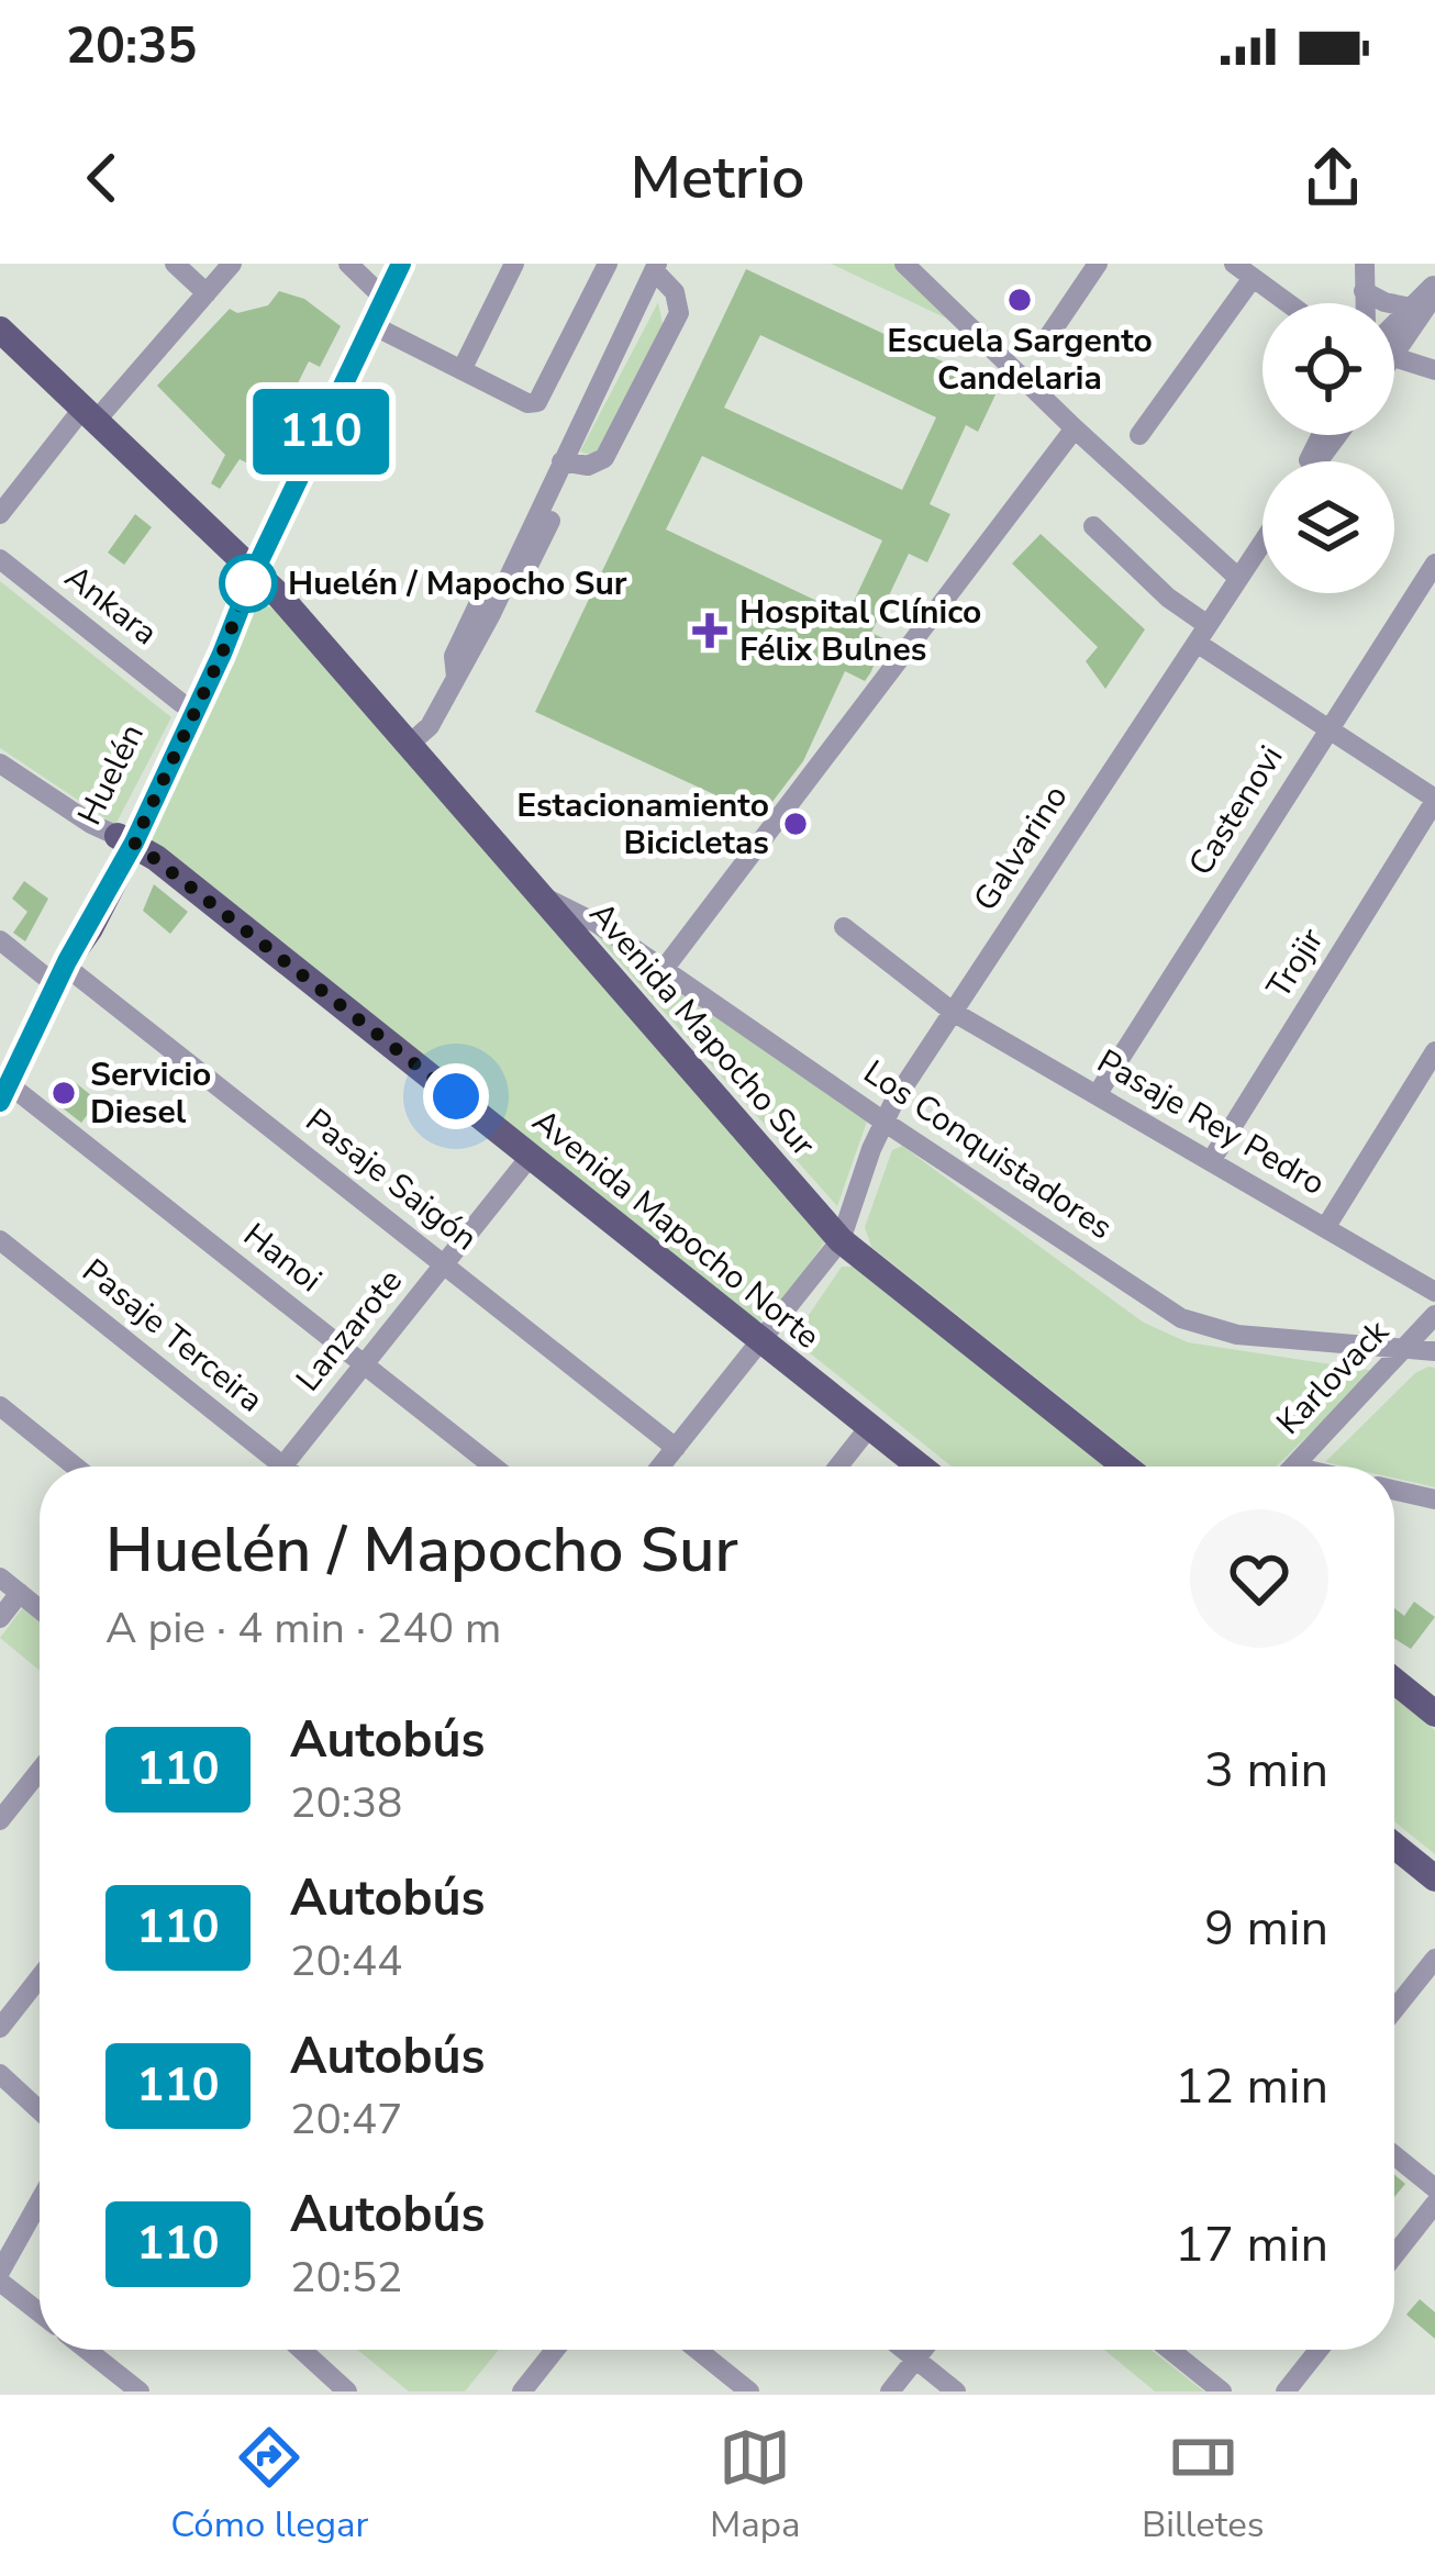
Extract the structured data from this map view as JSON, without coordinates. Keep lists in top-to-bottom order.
{
  "streets": {
    "main road": ["Huelén", "Avenida Mapocho Sur", "Avenida Mapocho Norte"],
    "street": [
      "Ankara",
      "Castenovi",
      "Galvarino",
      "Trojir",
      "Pasaje Rey Pedro",
      "Los Conquistadores",
      "Pasaje Saigón",
      "Hanoi",
      "Lanzarote",
      "Pasaje Terceira",
      "Karlovack"
    ]
  },
  "crossings": [
    ["Ankara", "Huelén"],
    ["Huelén", "Avenida Mapocho Sur"],
    ["Huelén", "Pasaje Saigón"],
    ["Huelén", "Avenida Mapocho Norte"],
    ["Huelén", "Hanoi"],
    ["Castenovi", "Pasaje Rey Pedro"],
    ["Galvarino", "Avenida Mapocho Sur"],
    ["Galvarino", "Pasaje Rey Pedro"],
    ["Galvarino", "Los Conquistadores"],
    ["Galvarino", "Pasaje Saigón"],
    ["Galvarino", "Avenida Mapocho Norte"],
    ["Trojir", "Pasaje Rey Pedro"],
    ["Avenida Mapocho Sur", "Los Conquistadores"],
    ["Los Conquistadores", "Karlovack"],
    ["Pasaje Saigón", "Lanzarote"],
    ["Avenida Mapocho Norte", "Lanzarote"],
    ["Hanoi", "Lanzarote"]
  ],
  "places": {
    "other": [
      "Escuela Sargento Candelaria",
      "Huelén / Mapocho Sur",
      "Estacionamiento Bicicletas",
      "Servicio Diesel"
    ],
    "health": ["Hospital Clínico Félix Bulnes"]
  },
  "lines": ["bus line 110"],
  "page": {
    "status": "20:35",
    "header": "Metrio",
    "on_map": "110",
    "heading": ["Huelén / Mapocho Sur", "A pie · 4 min · 240 m"],
    "list": [
      {
        "mark": "110",
        "name": "Autobús",
        "note": "20:38",
        "value": "3 min"
      },
      {
        "mark": "110",
        "name": "Autobús",
        "note": "20:44",
        "value": "9 min"
      },
      {
        "mark": "110",
        "name": "Autobús",
        "note": "20:47",
        "value": "12 min"
      },
      {
        "mark": "110",
        "name": "Autobús",
        "note": "20:52",
        "value": "17 min"
      }
    ],
    "tabs": ["Cómo llegar", "Mapa", "Billetes"]
  }
}
